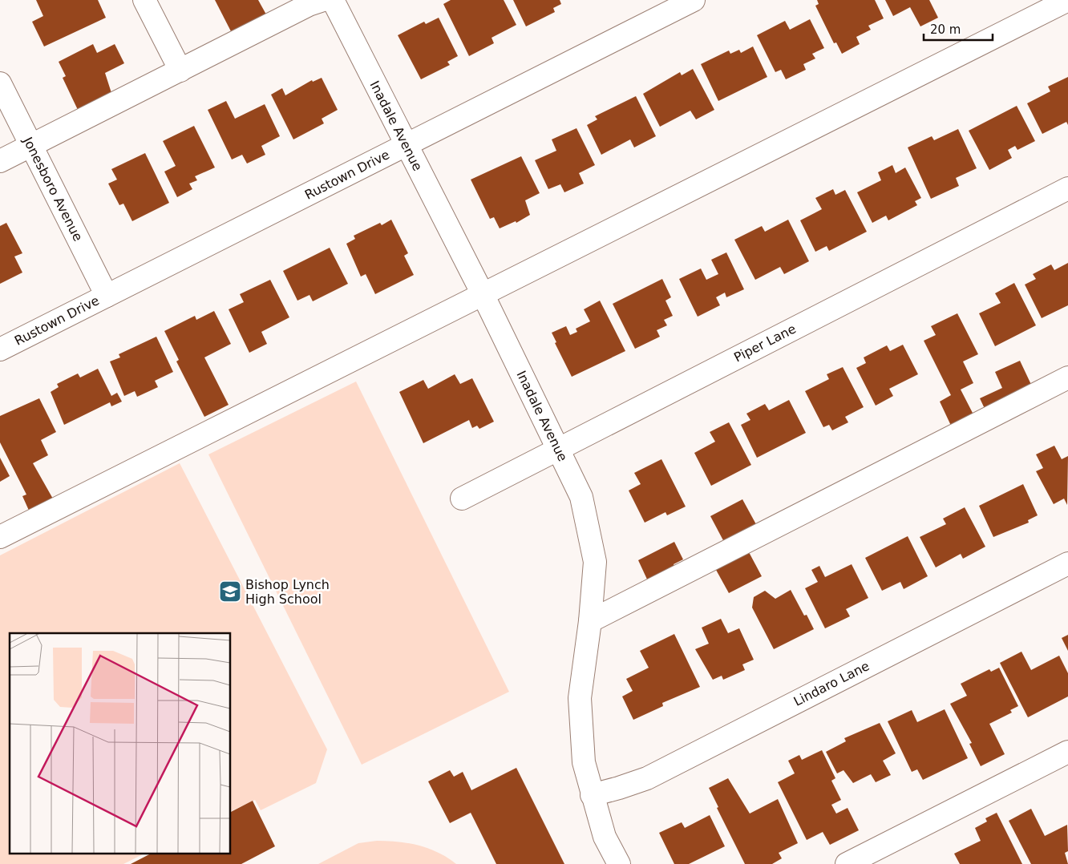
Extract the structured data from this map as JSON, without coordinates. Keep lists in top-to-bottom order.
{
  "streets": {
    "street": [
      "Inadale Avenue",
      "Rustown Drive",
      "Jonesboro Avenue",
      "Piper Lane",
      "Lindaro Lane"
    ]
  },
  "crossings": [
    ["Inadale Avenue", "Rustown Drive"],
    ["Inadale Avenue", "Piper Lane"],
    ["Inadale Avenue", "Lindaro Lane"],
    ["Rustown Drive", "Jonesboro Avenue"]
  ],
  "places": {
    "school or university": ["Bishop Lynch High School"]
  },
  "scale_bar": "20 m"
}
